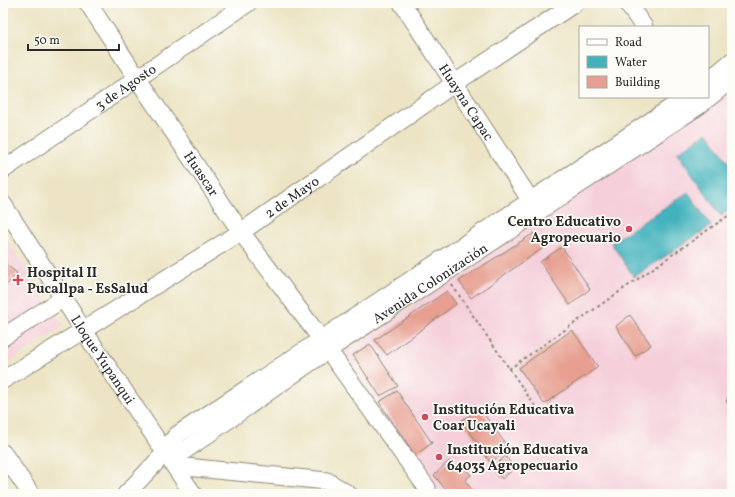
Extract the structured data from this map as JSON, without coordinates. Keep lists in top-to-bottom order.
{
  "streets": {
    "street": [
      "3 de Agosto",
      "Huayna Capac",
      "Huascar",
      "2 de Mayo",
      "Avenida Colonización",
      "Lloque Yupanqui"
    ]
  },
  "crossings": [
    ["3 de Agosto", "Huascar"],
    ["Huayna Capac", "2 de Mayo"],
    ["Huayna Capac", "Avenida Colonización"],
    ["Huascar", "2 de Mayo"],
    ["Huascar", "Avenida Colonización"],
    ["2 de Mayo", "Lloque Yupanqui"],
    ["Avenida Colonización", "Lloque Yupanqui"]
  ],
  "places": {
    "other": ["Centro Educativo Agropecuario", "Institución Educativa Coar Ucayali", "Institución Educativa 64035 Agropecuario"],
    "health": ["Hospital II Pucallpa - EsSalud"]
  },
  "legend": ["Road", "Water", "Building"],
  "scale_bar": "50 m"
}
